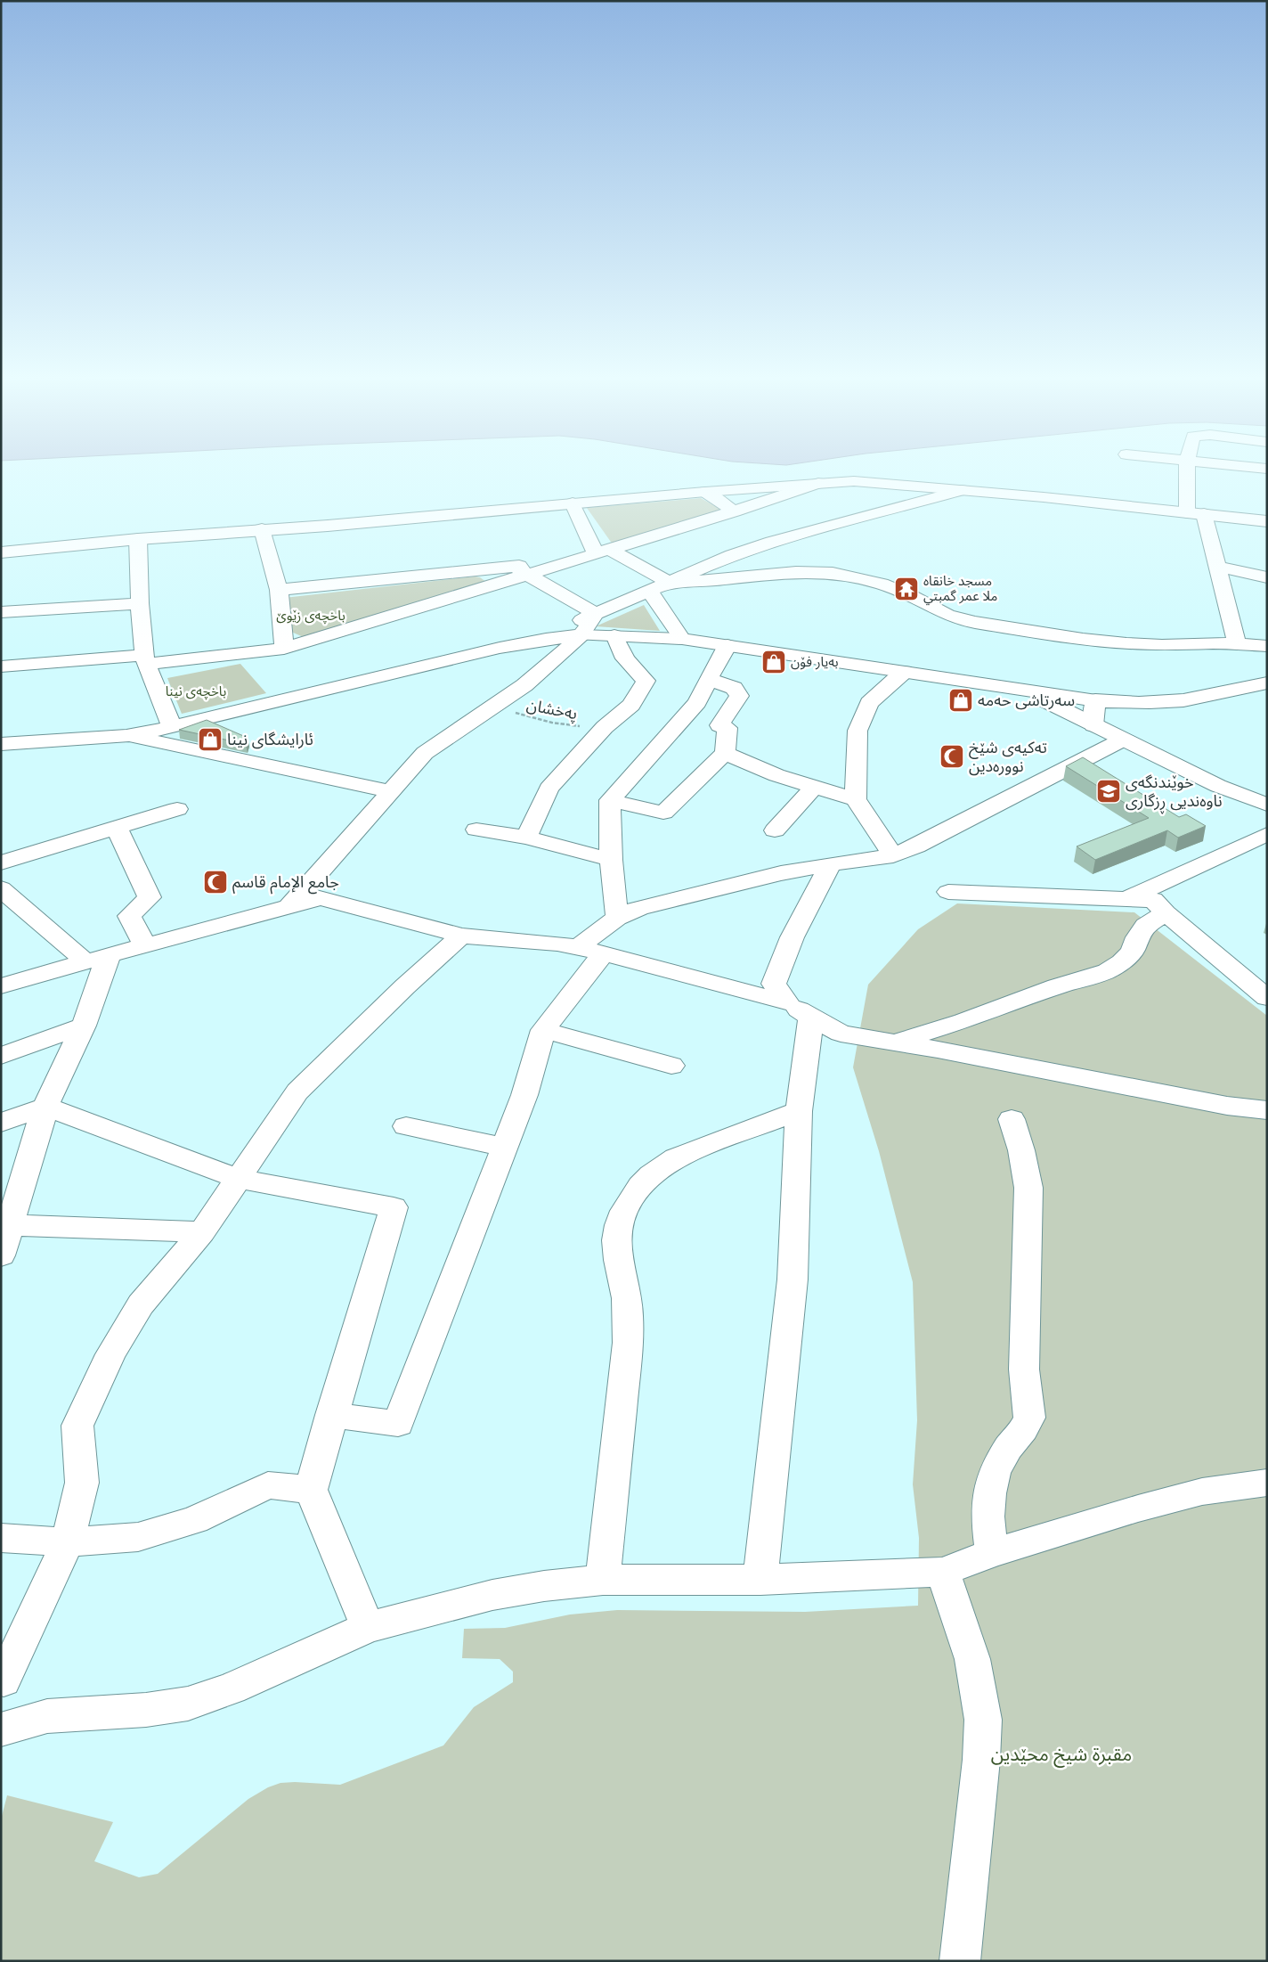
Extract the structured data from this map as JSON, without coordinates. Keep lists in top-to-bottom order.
{
  "streets": {
    "path": ["پەخشان"]
  },
  "parks": ["باخچەی زێوێ", "باخچەی نینا", "مقبرة شيخ محێدین"],
  "places": {
    "temple": ["مسجد خانقاه ملا عمر گمبتي"],
    "shop": ["بەیار فۆن", "سەرتاشی حەمە", "ئارایشگای نینا"],
    "mosque": ["تەکیەی شێخ نوورەدین", "جامع الإمام قاسم"],
    "school or university": ["خوێندنگەی ناوەندیی ڕزگاری"]
  }
}
